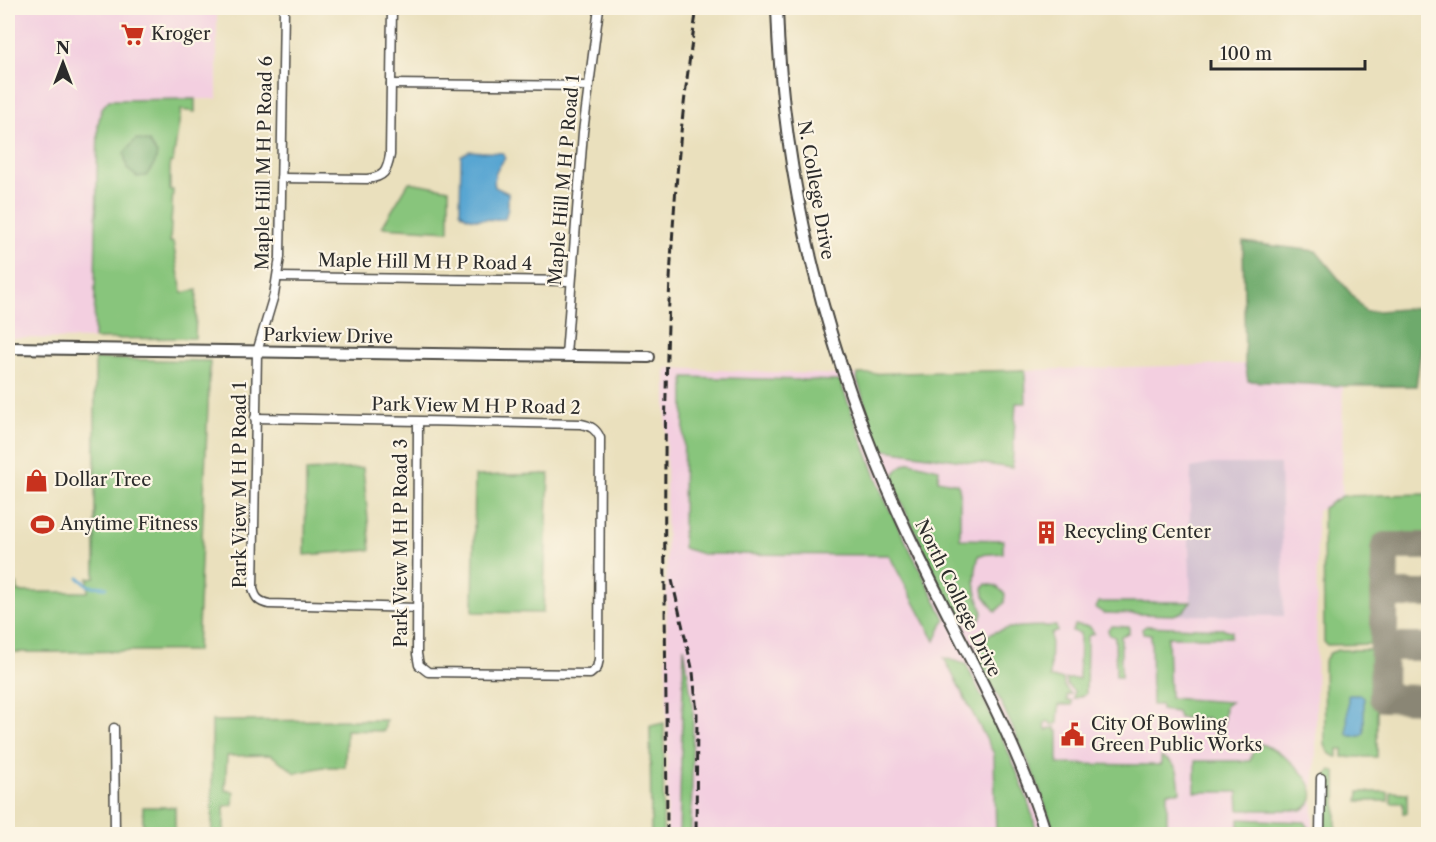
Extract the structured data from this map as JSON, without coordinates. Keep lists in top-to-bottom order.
{
  "streets": {
    "street": [
      "Maple Hill M H P Road 6",
      "Maple Hill M H P Road 1",
      "N. College Drive",
      "Maple Hill M H P Road 4",
      "Parkview Drive",
      "Park View M H P Road 2",
      "Park View M H P Road 1",
      "Park View M H P Road 3",
      "North College Drive"
    ]
  },
  "crossings": [
    ["Maple Hill M H P Road 6", "Maple Hill M H P Road 4"],
    ["Maple Hill M H P Road 6", "Parkview Drive"],
    ["Maple Hill M H P Road 6", "Park View M H P Road 1"],
    ["Maple Hill M H P Road 1", "Maple Hill M H P Road 4"],
    ["Maple Hill M H P Road 1", "Parkview Drive"],
    ["N. College Drive", "North College Drive"],
    ["Parkview Drive", "Park View M H P Road 1"],
    ["Park View M H P Road 2", "Park View M H P Road 1"],
    ["Park View M H P Road 2", "Park View M H P Road 3"],
    ["Park View M H P Road 1", "Park View M H P Road 3"]
  ],
  "places": {
    "supermarket": ["Kroger"],
    "shop": ["Dollar Tree"],
    "sports": ["Anytime Fitness"],
    "building": ["Recycling Center"],
    "public building": ["City Of Bowling Green Public Works"]
  },
  "scale_bar": "100 m",
  "north": "top"
}
